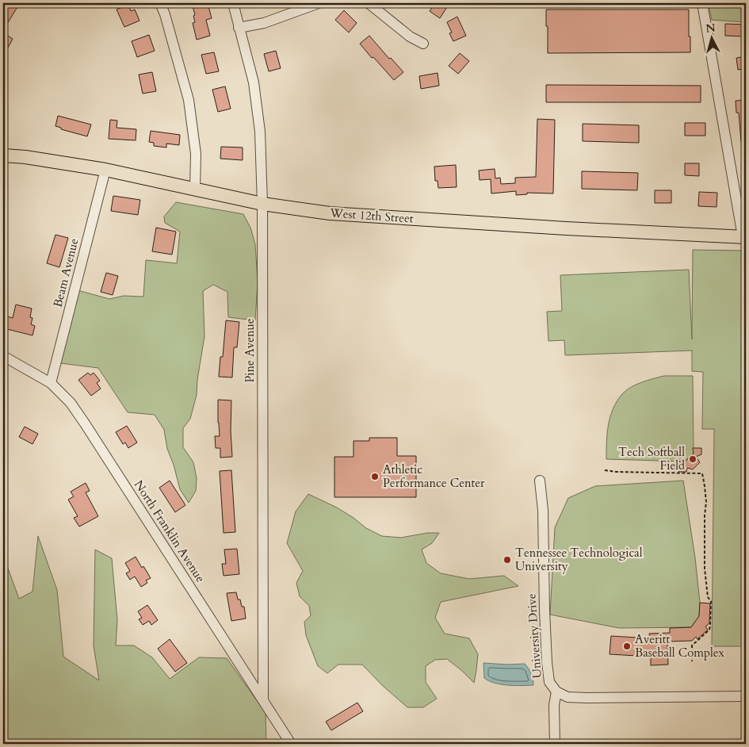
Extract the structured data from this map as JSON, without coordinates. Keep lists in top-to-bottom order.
{
  "streets": {
    "main road": ["West 12th Street"],
    "street": [
      "Beam Avenue",
      "Pine Avenue",
      "North Franklin Avenue",
      "University Drive"
    ]
  },
  "crossings": [
    ["West 12th Street", "Beam Avenue"],
    ["West 12th Street", "Pine Avenue"],
    ["Beam Avenue", "North Franklin Avenue"],
    ["Pine Avenue", "North Franklin Avenue"]
  ],
  "places": [
    "Tech Softball Field",
    "Athletic Performance Center",
    "Tennessee Technological University",
    "Averitt Baseball Complex"
  ],
  "north": "top"
}
